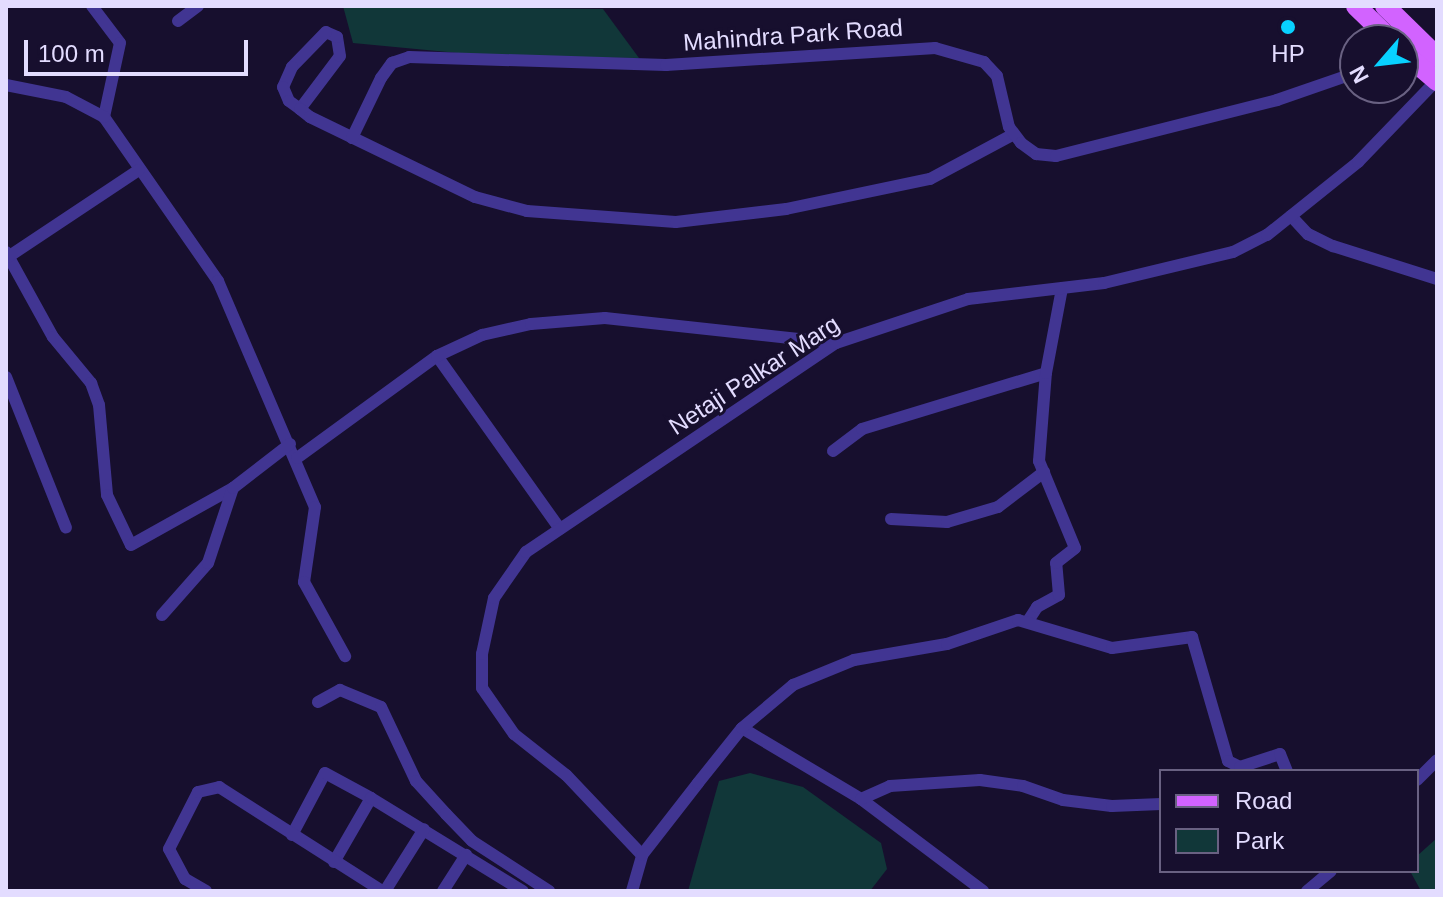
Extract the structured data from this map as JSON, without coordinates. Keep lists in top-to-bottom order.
{
  "streets": {
    "street": ["Mahindra Park Road", "Netaji Palkar Marg"]
  },
  "places": ["HP"],
  "legend": ["Road", "Park"],
  "scale_bar": "100 m",
  "north": "bottom left"
}
